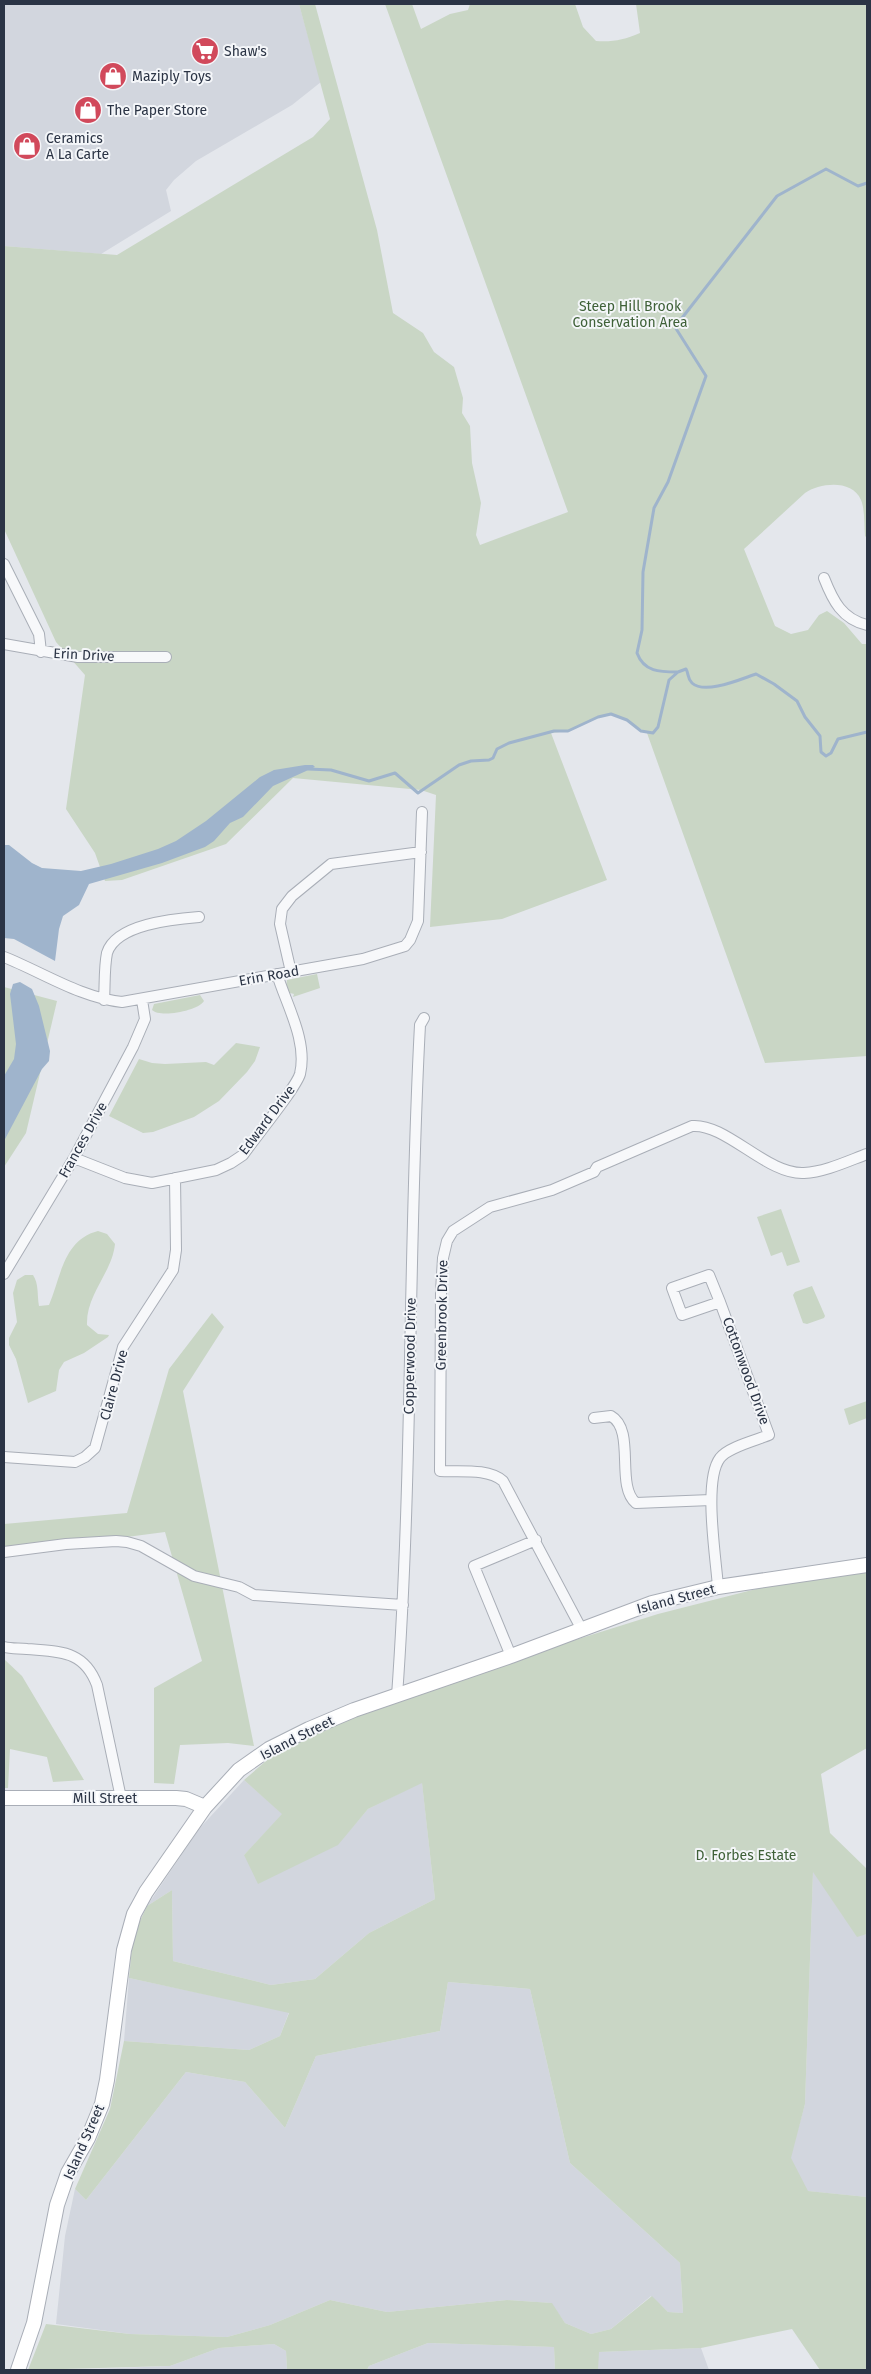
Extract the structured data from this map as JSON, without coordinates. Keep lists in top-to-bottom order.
{
  "streets": {
    "street": [
      "Erin Drive",
      "Erin Road",
      "Edward Drive",
      "Frances Drive",
      "Greenbrook Drive",
      "Copperwood Drive",
      "Cottonwood Drive",
      "Claire Drive",
      "Island Street",
      "Mill Street"
    ]
  },
  "crossings": [
    ["Erin Road", "Edward Drive"],
    ["Erin Road", "Frances Drive"],
    ["Edward Drive", "Frances Drive"],
    ["Edward Drive", "Claire Drive"],
    ["Greenbrook Drive", "Island Street"],
    ["Copperwood Drive", "Island Street"],
    ["Cottonwood Drive", "Island Street"],
    ["Island Street", "Mill Street"]
  ],
  "parks": ["Steep Hill Brook Conservation Area", "D. Forbes Estate"],
  "places": {
    "supermarket": ["Shaw's"],
    "shop": ["Maziply Toys", "The Paper Store", "Ceramics A La Carte"]
  }
}
